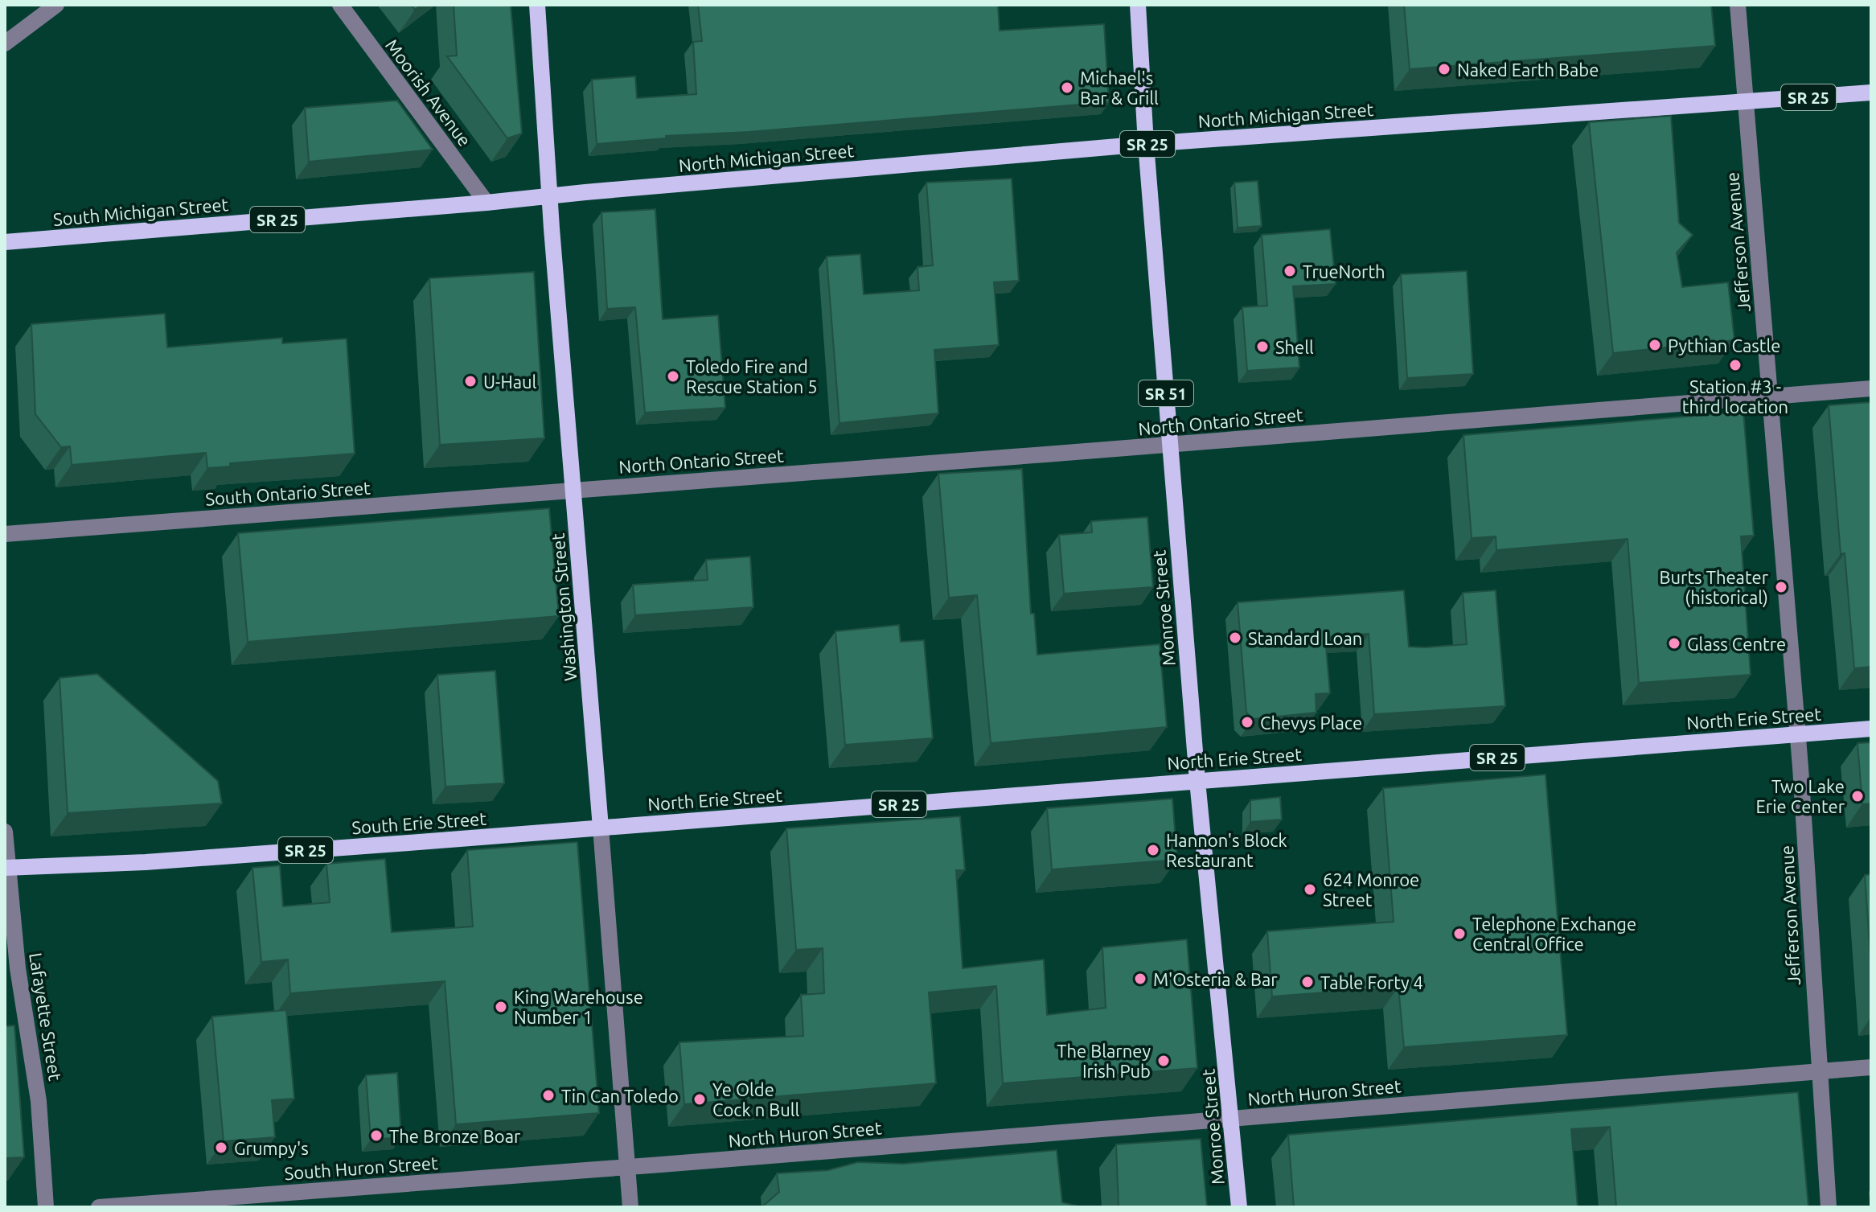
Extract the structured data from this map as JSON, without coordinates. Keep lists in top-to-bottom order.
{
  "streets": {
    "main road": [
      "SR 25",
      "North Michigan Street",
      "South Michigan Street",
      "SR 51",
      "Washington Street",
      "Monroe Street",
      "North Erie Street",
      "South Erie Street"
    ],
    "street": [
      "Moorish Avenue",
      "Jefferson Avenue",
      "North Ontario Street",
      "South Ontario Street",
      "Lafayette Street",
      "North Huron Street",
      "South Huron Street"
    ]
  },
  "crossings": [
    ["Moorish Avenue", "South Michigan Street"],
    ["North Michigan Street", "South Michigan Street"],
    ["North Michigan Street", "Jefferson Avenue"],
    ["North Michigan Street", "Washington Street"],
    ["North Michigan Street", "Monroe Street"],
    ["South Michigan Street", "Washington Street"],
    ["Jefferson Avenue", "North Ontario Street"],
    ["Jefferson Avenue", "North Erie Street"],
    ["Jefferson Avenue", "North Huron Street"],
    ["North Ontario Street", "South Ontario Street"],
    ["North Ontario Street", "Washington Street"],
    ["North Ontario Street", "Monroe Street"],
    ["South Ontario Street", "Washington Street"],
    ["Washington Street", "North Erie Street"],
    ["Washington Street", "South Erie Street"],
    ["Washington Street", "North Huron Street"],
    ["Washington Street", "South Huron Street"],
    ["Monroe Street", "North Erie Street"],
    ["Monroe Street", "North Huron Street"],
    ["North Erie Street", "South Erie Street"],
    ["South Erie Street", "Lafayette Street"],
    ["North Huron Street", "South Huron Street"]
  ],
  "places": [
    "Naked Earth Babe",
    "Michael's Bar & Grill",
    "TrueNorth",
    "Pythian Castle",
    "Shell",
    "Station #3 - third location",
    "Toledo Fire and Rescue Station 5",
    "U-Haul",
    "Burts Theater (historical)",
    "Standard Loan",
    "Glass Centre",
    "Chevys Place",
    "Two Lake Erie Center",
    "Hannon's Block Restaurant",
    "624 Monroe Street",
    "Telephone Exchange Central Office",
    "M'Osteria & Bar",
    "Table Forty 4",
    "King Warehouse Number 1",
    "The Blarney Irish Pub",
    "Tin Can Toledo",
    "Ye Olde Cock n Bull",
    "The Bronze Boar",
    "Grumpy's"
  ]
}
